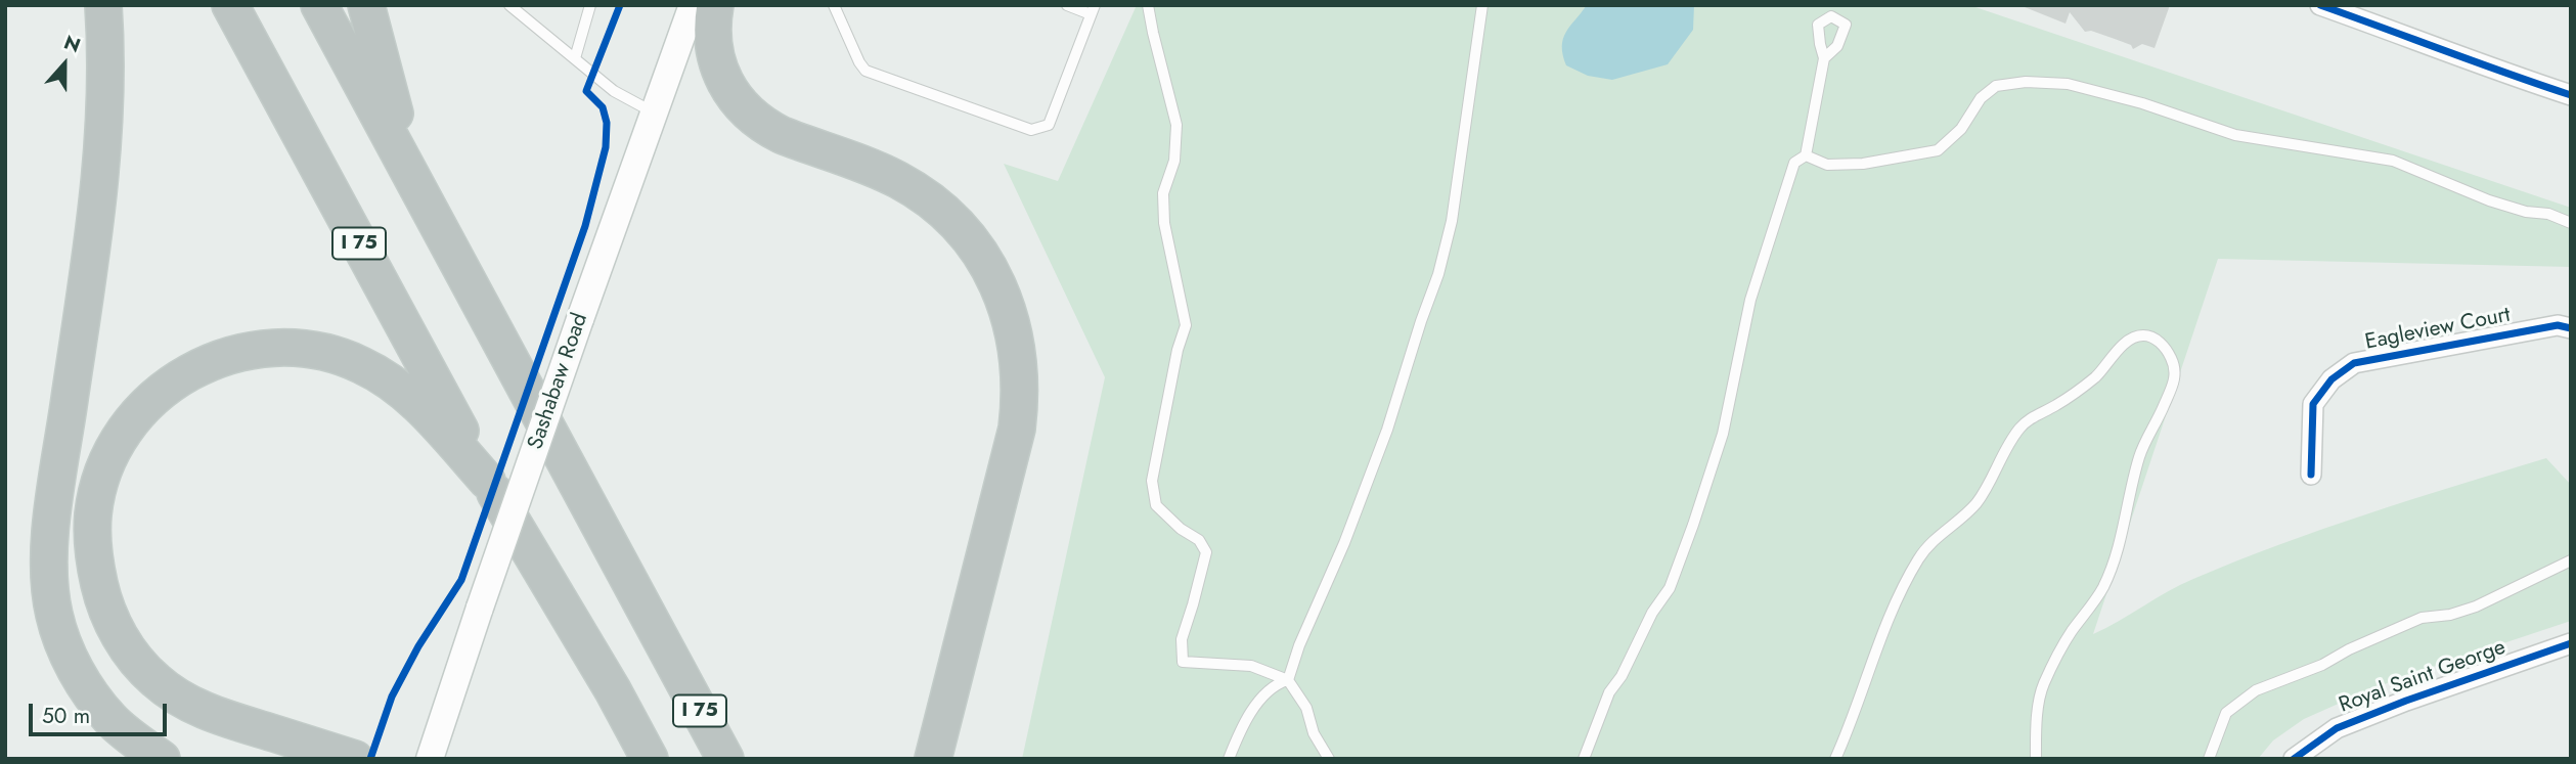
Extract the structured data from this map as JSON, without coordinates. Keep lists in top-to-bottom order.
{
  "streets": {
    "highway": ["I 75"],
    "main road": ["Sashabaw Road"],
    "street": ["Eagleview Court", "Royal Saint George"]
  },
  "scale_bar": "50 m",
  "north": "top"
}
